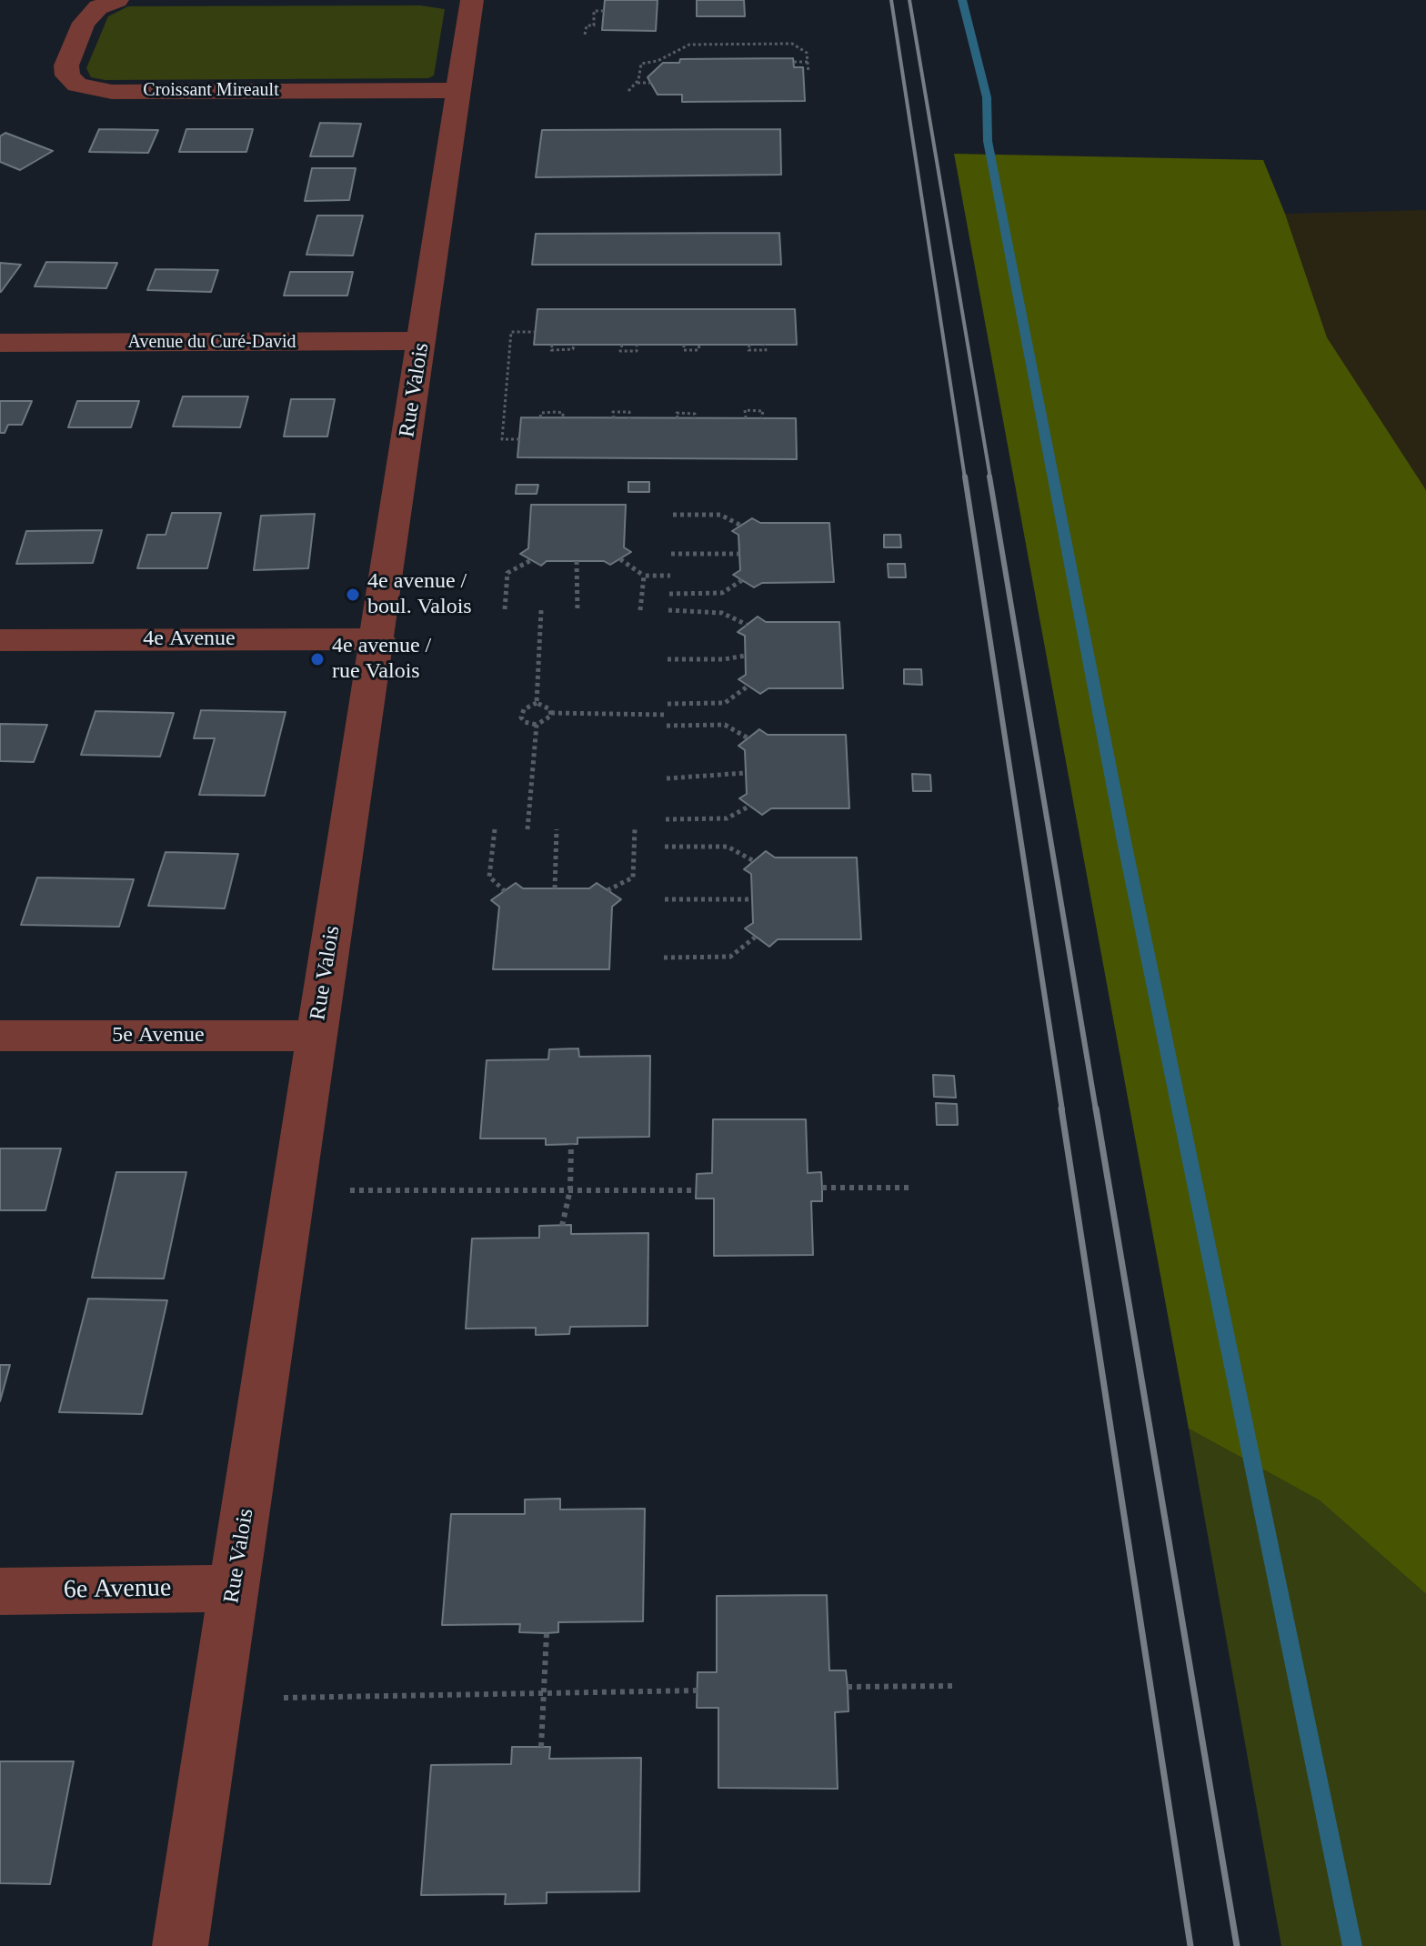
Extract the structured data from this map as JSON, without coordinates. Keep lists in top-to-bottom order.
{
  "streets": {
    "street": [
      "Croissant Mireault",
      "Avenue du Curé-David",
      "Rue Valois",
      "4e Avenue",
      "5e Avenue",
      "6e Avenue"
    ]
  },
  "crossings": [
    ["Croissant Mireault", "Rue Valois"],
    ["Avenue du Curé-David", "Rue Valois"],
    ["Rue Valois", "4e Avenue"],
    ["Rue Valois", "5e Avenue"],
    ["Rue Valois", "6e Avenue"]
  ],
  "places": ["4e avenue / boul. Valois", "4e avenue / rue Valois"]
}
